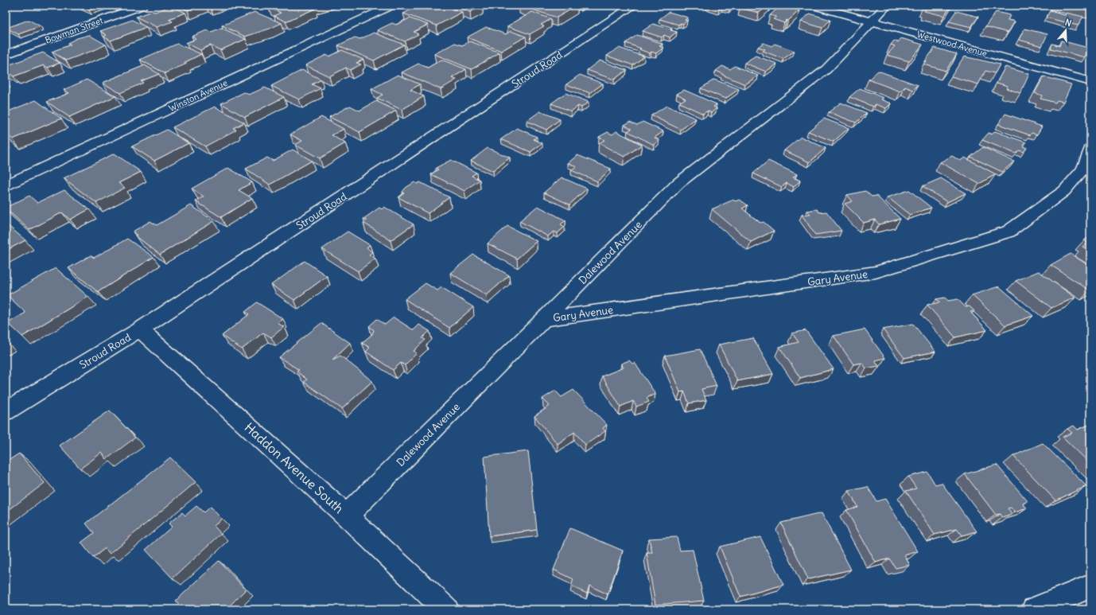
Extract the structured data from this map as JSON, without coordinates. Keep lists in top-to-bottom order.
{
  "streets": {
    "street": [
      "Bowman Street",
      "Westwood Avenue",
      "Stroud Road",
      "Winston Avenue",
      "Dalewood Avenue",
      "Gary Avenue",
      "Haddon Avenue South"
    ]
  },
  "crossings": [
    ["Westwood Avenue", "Dalewood Avenue"],
    ["Stroud Road", "Haddon Avenue South"],
    ["Dalewood Avenue", "Gary Avenue"],
    ["Dalewood Avenue", "Haddon Avenue South"]
  ],
  "north": "top"
}
